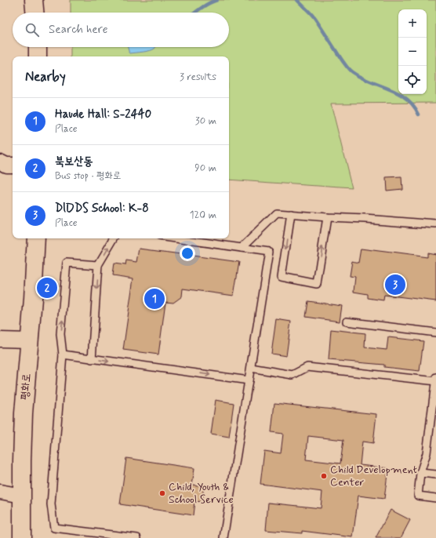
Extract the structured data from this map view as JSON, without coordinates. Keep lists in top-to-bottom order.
{
  "streets": {
    "main road": ["평화로"]
  },
  "places": ["Child Development Center", "Child, Youth & School Service"],
  "page": {
    "map_buttons": ["+", "−"],
    "search": "Search here",
    "heading": ["Nearby", "3 results"],
    "list": [
      {
        "mark": "1",
        "name": "Haude Hall: S-2440",
        "note": "Place",
        "value": "30 m"
      },
      {
        "mark": "2",
        "name": "북보산동",
        "note": "Bus stop · 평화로",
        "value": "90 m"
      },
      {
        "mark": "3",
        "name": "DlDDS School: K-8",
        "note": "Place",
        "value": "120 m"
      }
    ],
    "pins": ["3", "2", "1"]
  }
}
